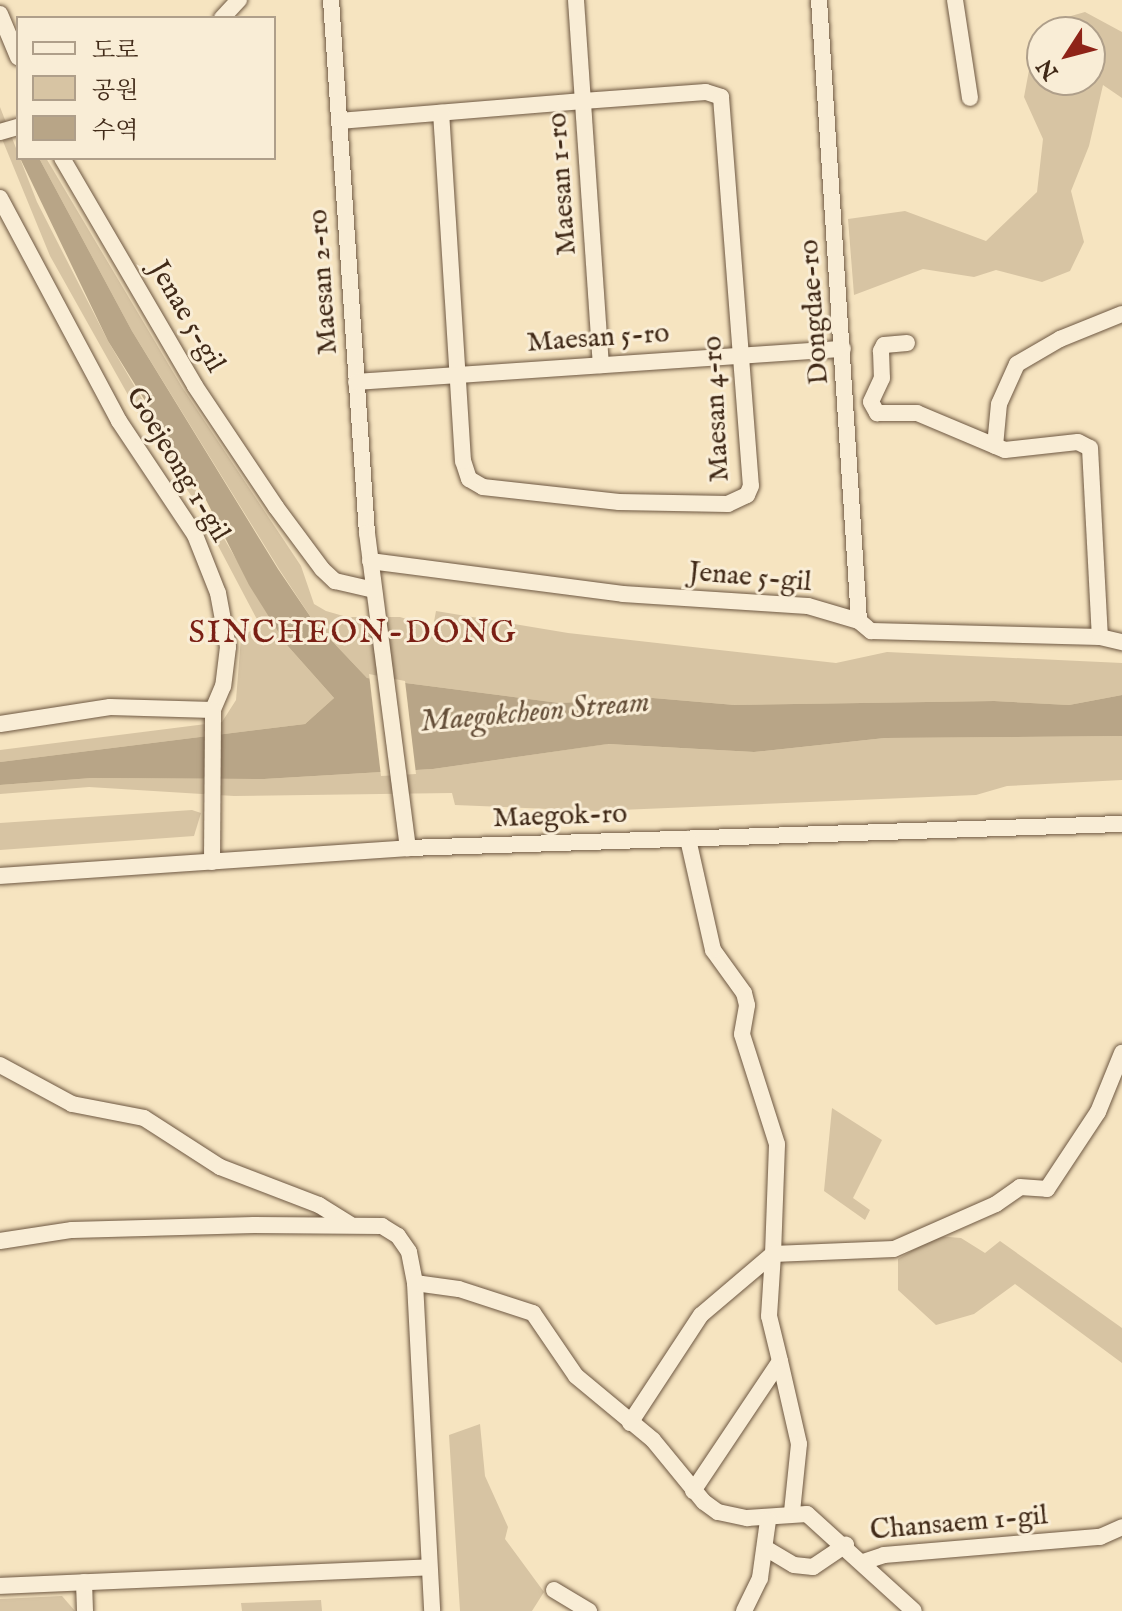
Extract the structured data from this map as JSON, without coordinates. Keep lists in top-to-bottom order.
{
  "streets": {
    "street": [
      "Maesan 1-ro",
      "Maesan 2-ro",
      "Dongdae-ro",
      "Jenae 5-gil",
      "Maesan 5-ro",
      "Maesan 4-ro",
      "Goejeong 1-gil",
      "Maegok-ro",
      "Chansaem 1-gil"
    ]
  },
  "crossings": [
    ["Maesan 1-ro", "Maesan 5-ro"],
    ["Maesan 1-ro", "Maesan 4-ro"],
    ["Maesan 2-ro", "Jenae 5-gil"],
    ["Maesan 2-ro", "Maesan 5-ro"],
    ["Maesan 2-ro", "Maesan 4-ro"],
    ["Maesan 2-ro", "Maegok-ro"],
    ["Dongdae-ro", "Jenae 5-gil"],
    ["Dongdae-ro", "Maesan 5-ro"],
    ["Maesan 5-ro", "Maesan 4-ro"],
    ["Goejeong 1-gil", "Maegok-ro"]
  ],
  "districts": ["SINCHEON-DONG"],
  "water": ["Maegokcheon Stream"],
  "legend": ["도로", "공원", "수역"],
  "north": "bottom left"
}
